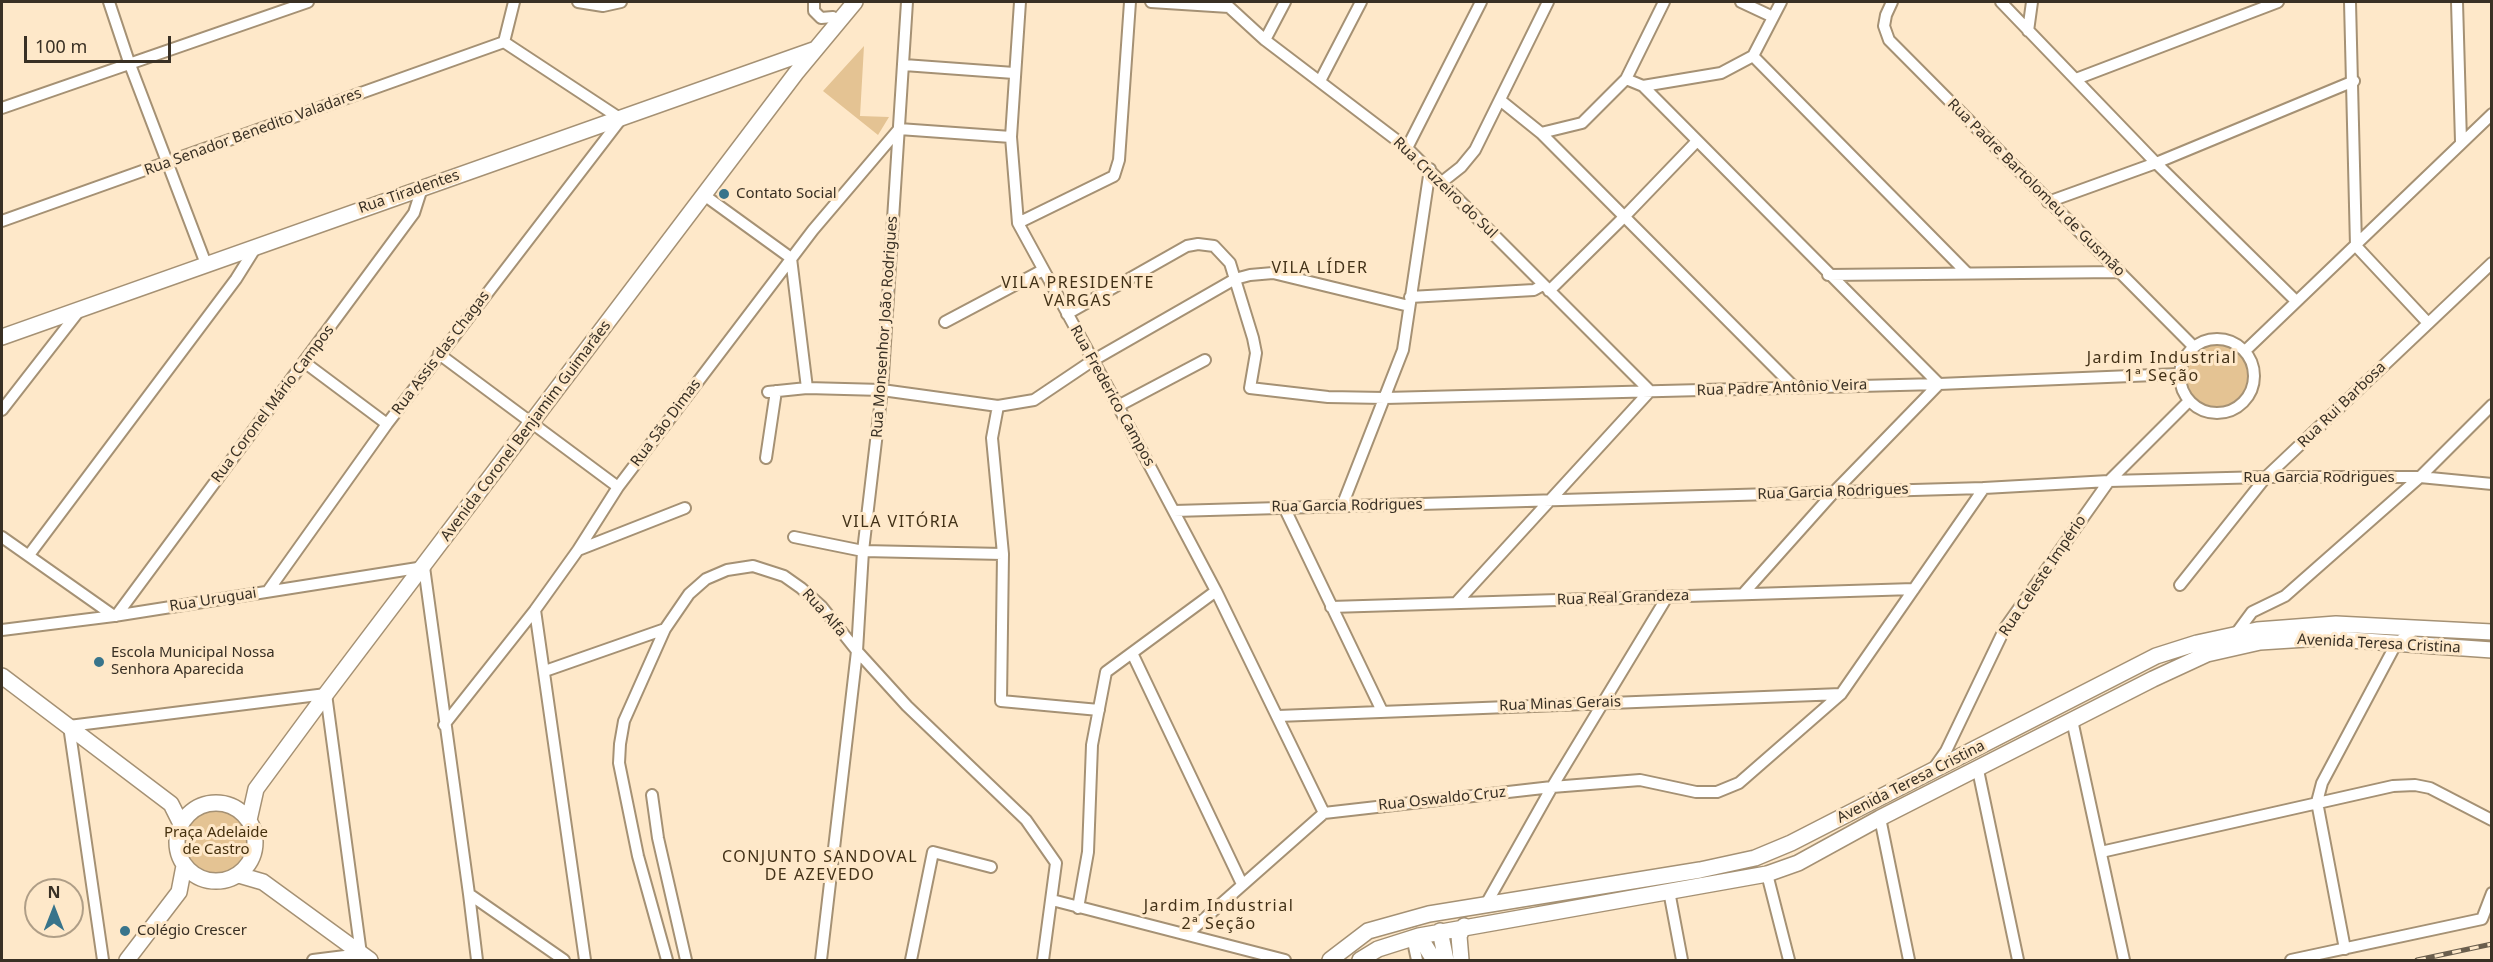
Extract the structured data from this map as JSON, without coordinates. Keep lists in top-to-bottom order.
{
  "streets": {
    "street": [
      "Rua Senador Benedito Valadares",
      "Rua Cruzeiro do Sul",
      "Rua Padre Bartolomeu de Gusmão",
      "Rua Tiradentes",
      "Rua Monsenhor João Rodrigues",
      "Rua Assis das Chagas",
      "Rua Padre Antônio Veira",
      "Rua Frederico Campos",
      "Rua Coronel Mário Campos",
      "Rua Rui Barbosa",
      "Rua São Dimas",
      "Avenida Coronel Benjamim Guimarães",
      "Rua Garcia Rodrigues",
      "Rua Celeste Império",
      "Rua Real Grandeza",
      "Rua Uruguai",
      "Rua Alfa",
      "Avenida Teresa Cristina",
      "Rua Minas Gerais",
      "Rua Oswaldo Cruz"
    ]
  },
  "crossings": [
    ["Rua Cruzeiro do Sul", "Rua Padre Antônio Veira"],
    ["Rua Padre Bartolomeu de Gusmão", "Rua Padre Antônio Veira"],
    ["Rua Padre Bartolomeu de Gusmão", "Rua Celeste Império"],
    ["Rua Tiradentes", "Rua Assis das Chagas"],
    ["Rua Tiradentes", "Rua Coronel Mário Campos"],
    ["Rua Tiradentes", "Avenida Coronel Benjamim Guimarães"],
    ["Rua Monsenhor João Rodrigues", "Rua São Dimas"],
    ["Rua Monsenhor João Rodrigues", "Rua Alfa"],
    ["Rua Assis das Chagas", "Rua Uruguai"],
    ["Rua Padre Antônio Veira", "Rua Celeste Império"],
    ["Rua Frederico Campos", "Rua Garcia Rodrigues"],
    ["Rua Frederico Campos", "Rua Minas Gerais"],
    ["Rua Frederico Campos", "Rua Oswaldo Cruz"],
    ["Rua Coronel Mário Campos", "Rua Uruguai"],
    ["Rua Rui Barbosa", "Rua Garcia Rodrigues"],
    ["Avenida Coronel Benjamim Guimarães", "Rua Uruguai"],
    ["Rua Garcia Rodrigues", "Rua Celeste Império"],
    ["Rua Celeste Império", "Avenida Teresa Cristina"],
    ["Rua Minas Gerais", "Rua Oswaldo Cruz"]
  ],
  "districts": [
    "VILA LÍDER",
    "VILA PRESIDENTE VARGAS",
    "Jardim Industrial 1ª Seção",
    "VILA VITÓRIA",
    "CONJUNTO SANDOVAL DE AZEVEDO",
    "Jardim Industrial 2ª Seção"
  ],
  "parks": ["Praça Adelaide de Castro"],
  "places": ["Contato Social", "Escola Municipal Nossa Senhora Aparecida", "Colégio Crescer"],
  "scale_bar": "100 m",
  "north": "top"
}
